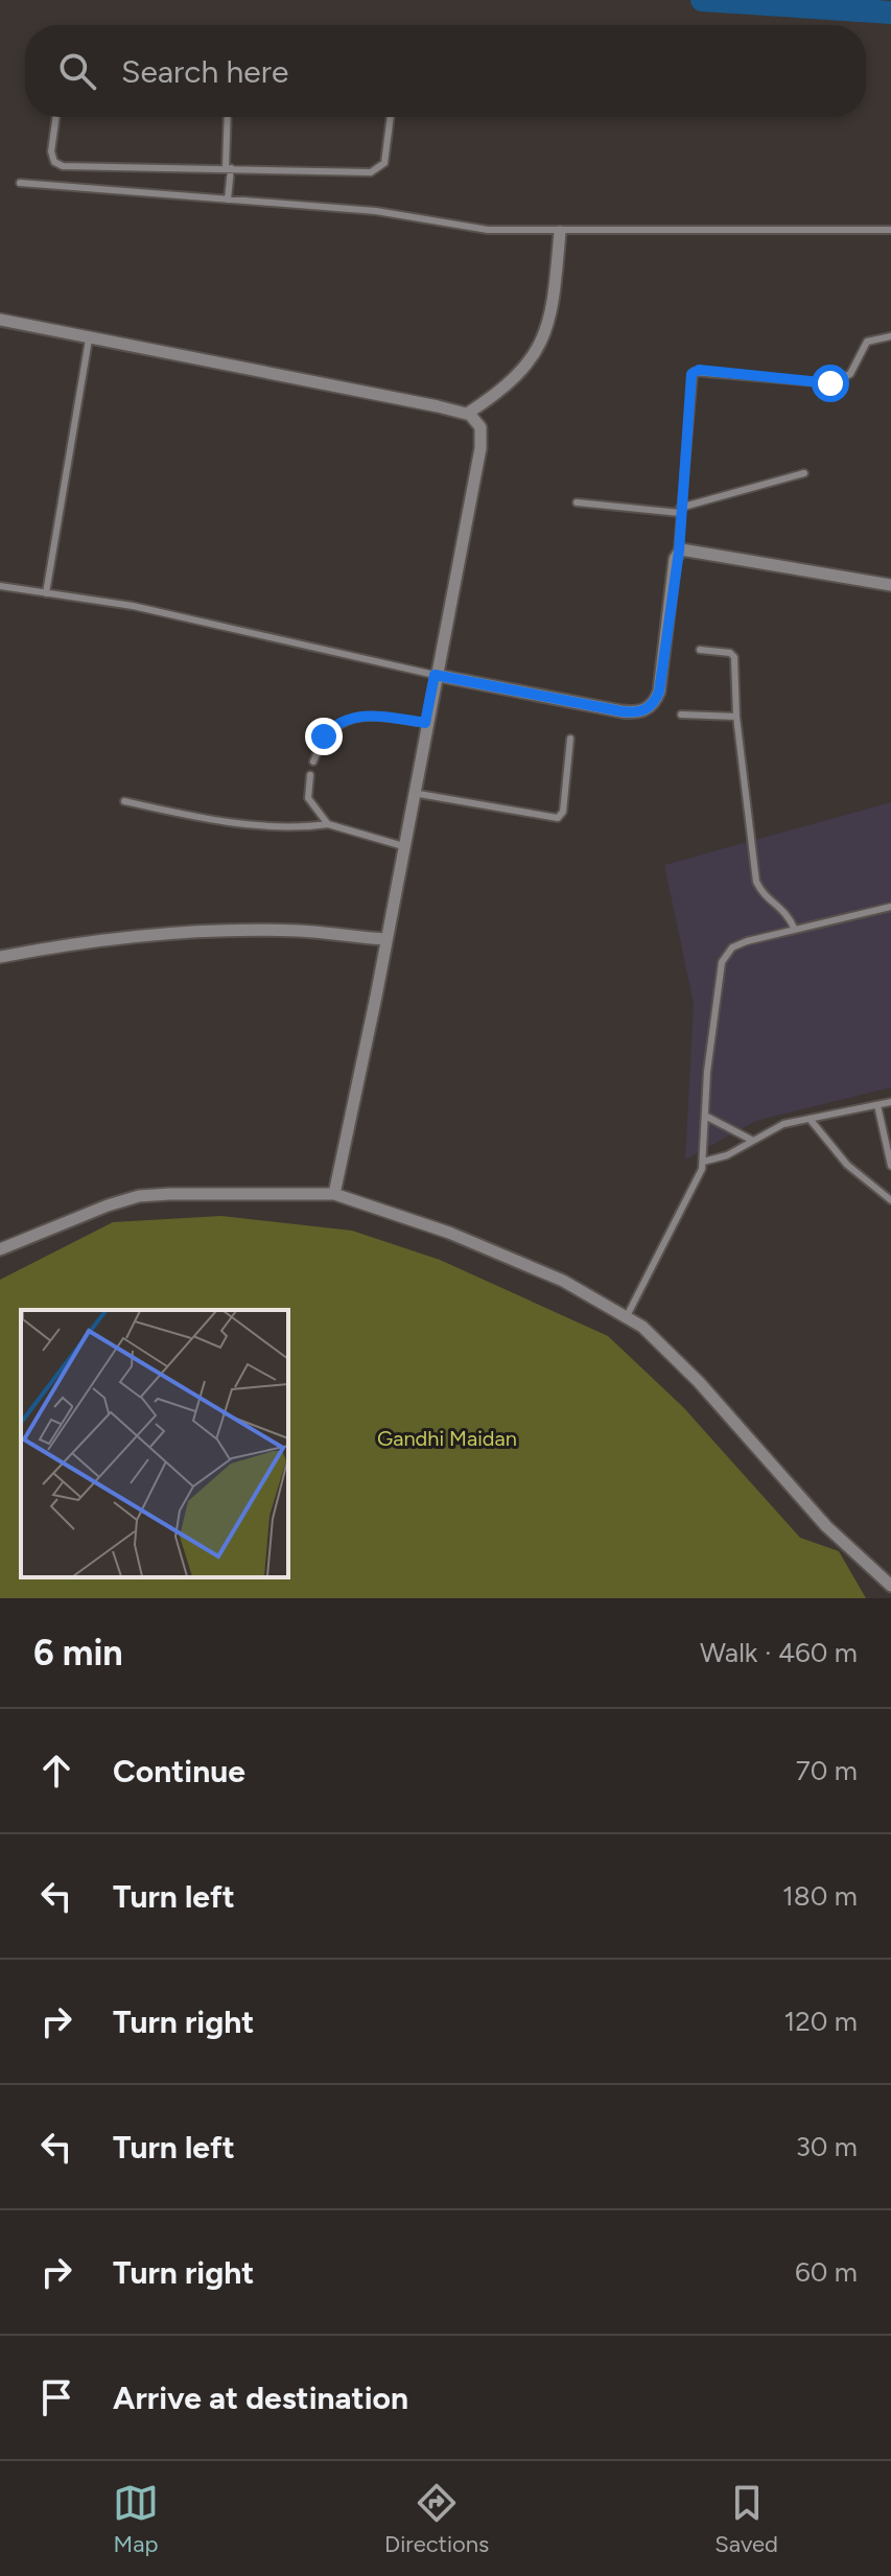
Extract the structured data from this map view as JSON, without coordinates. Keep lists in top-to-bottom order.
{
  "parks": ["Gandhi Maidan"],
  "page": {
    "search": "Search here",
    "heading": ["6 min", "Walk · 460 m"],
    "list": [
      ["Continue", "70 m"],
      ["Turn left", "180 m"],
      ["Turn right", "120 m"],
      ["Turn left", "30 m"],
      ["Turn right", "60 m"],
      "Arrive at destination"
    ],
    "nav": ["Map", "Directions", "Saved"]
  }
}
